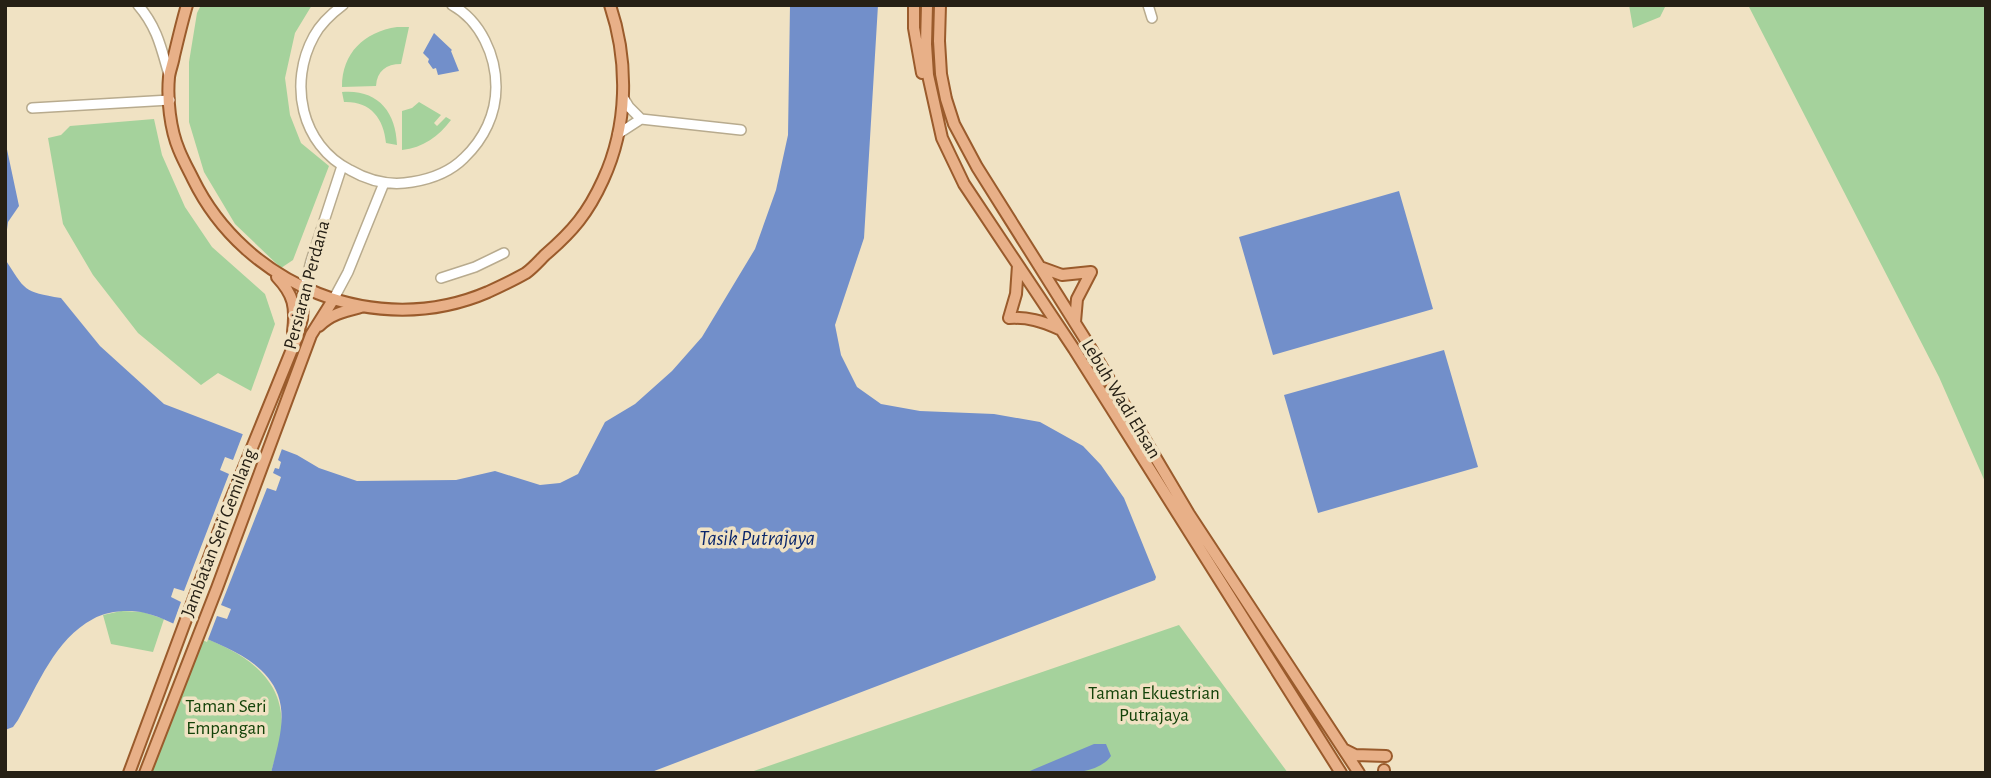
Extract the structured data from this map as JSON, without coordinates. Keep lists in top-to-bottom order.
{
  "streets": {
    "main road": ["Persiaran Perdana", "Lebuh Wadi Ehsan", "Jambatan Seri Gemilang"]
  },
  "crossings": [
    ["Persiaran Perdana", "Jambatan Seri Gemilang"]
  ],
  "water": ["Tasik Putrajaya"],
  "parks": ["Taman Ekuestrian Putrajaya", "Taman Seri Empangan"]
}
